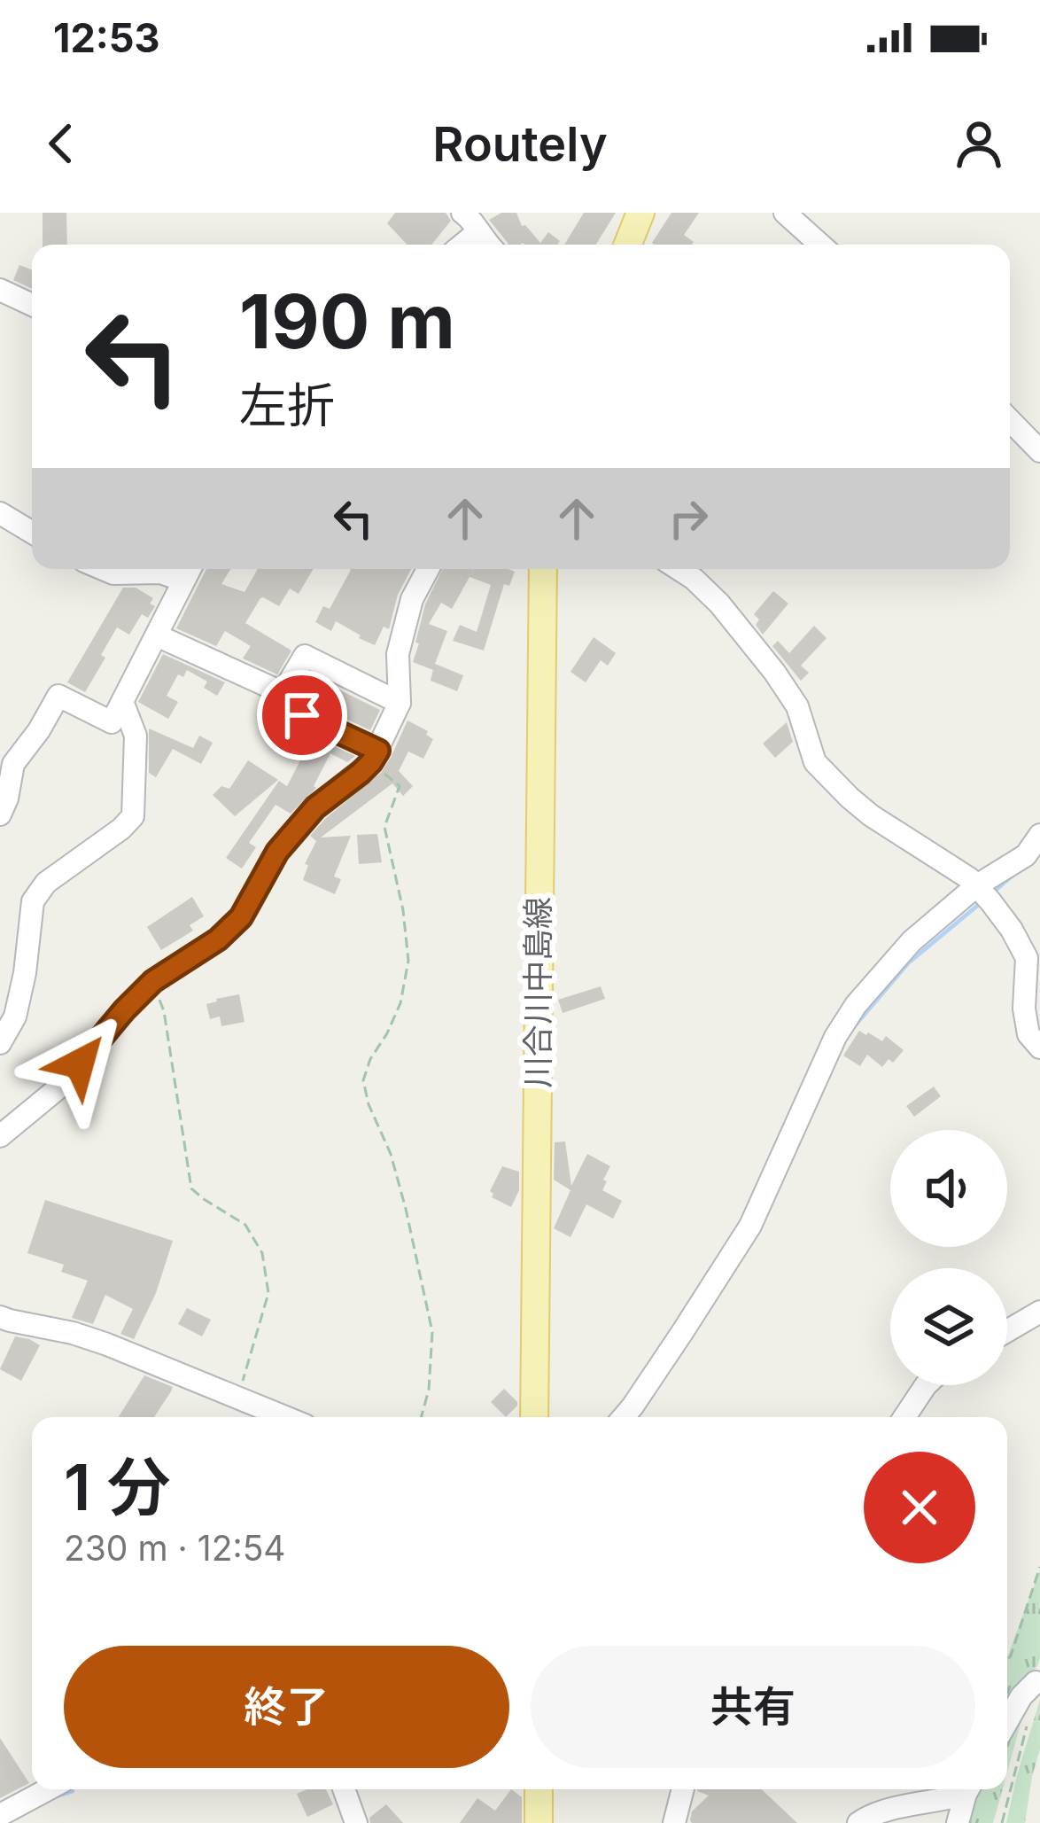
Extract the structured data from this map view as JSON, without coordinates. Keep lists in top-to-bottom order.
{
  "streets": {
    "main road": ["川合川中島線"]
  },
  "page": {
    "status": "12:53",
    "header": "Routely",
    "turn": ["190 m", "左折"],
    "heading": ["1 分", "230 m · 12:54"],
    "buttons": ["終了", "共有"]
  }
}
